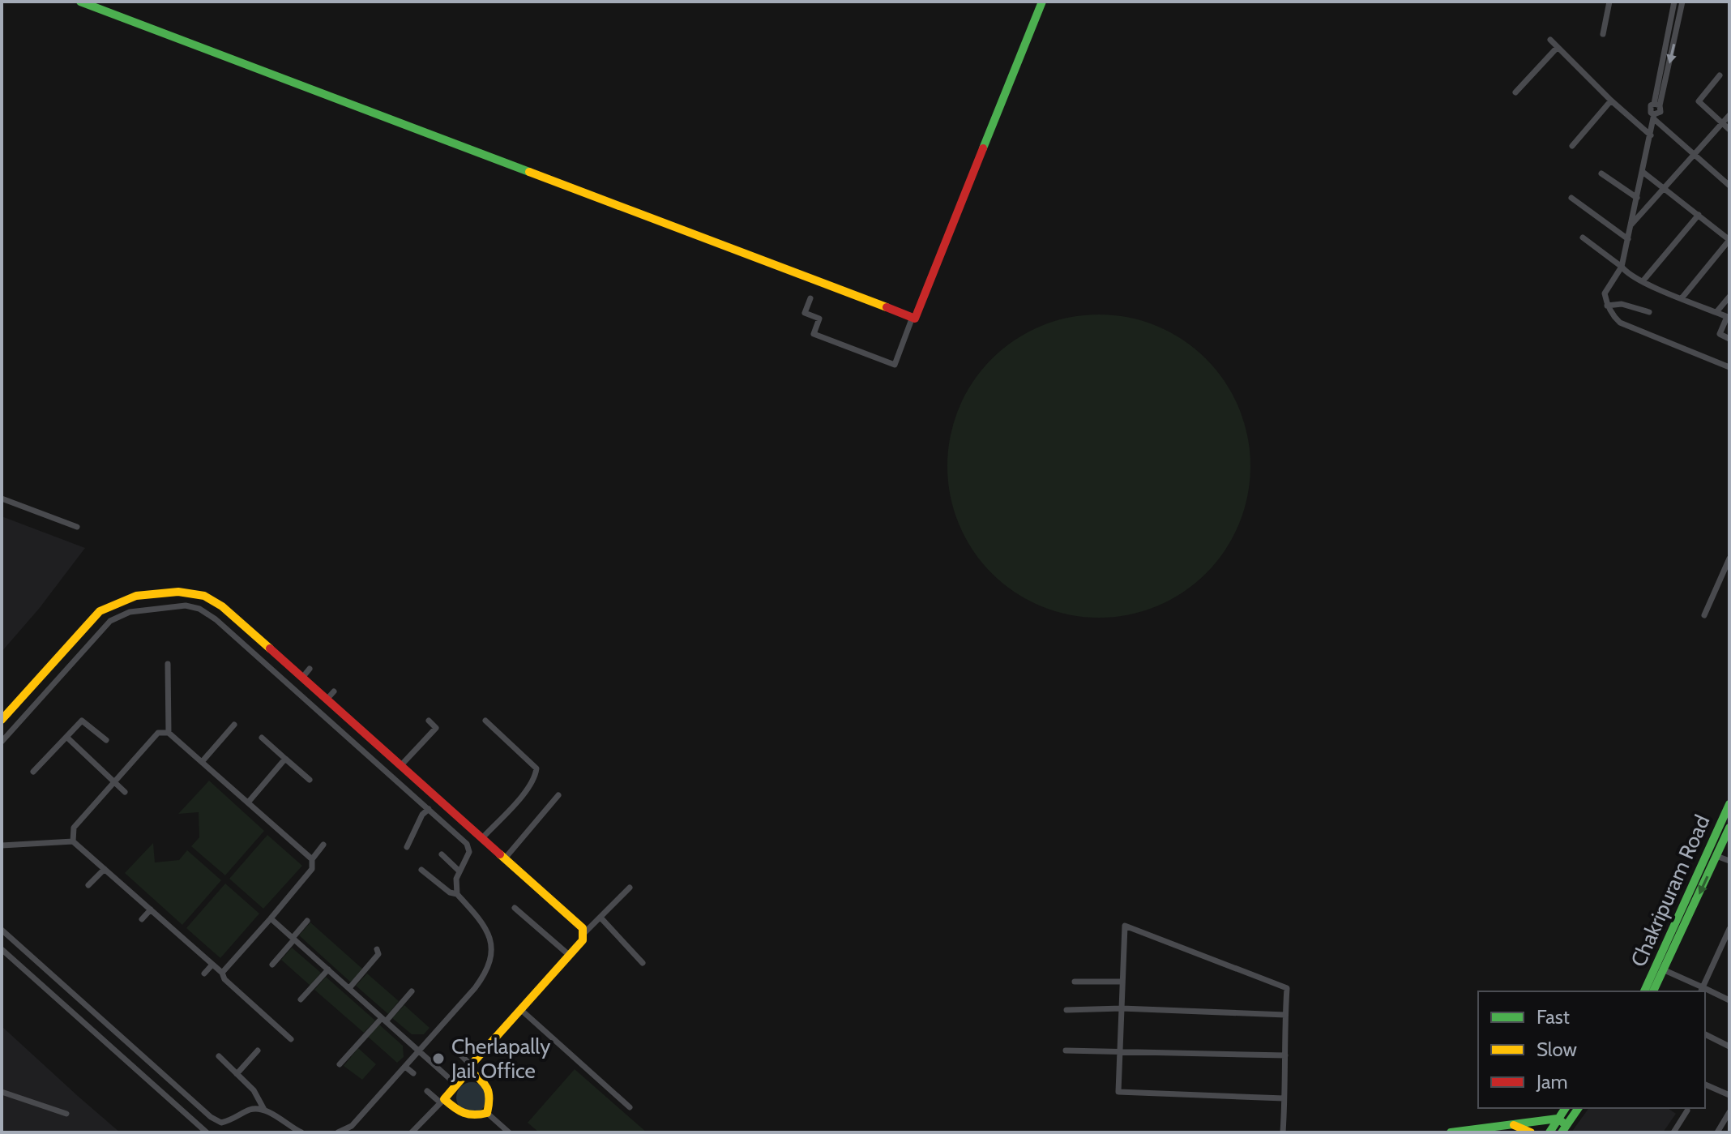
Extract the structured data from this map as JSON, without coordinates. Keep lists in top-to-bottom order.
{
  "streets": {
    "street": ["Chakripuram Road"]
  },
  "places": ["Cherlapally Jail Office"],
  "legend": ["Fast", "Slow", "Jam"]
}
